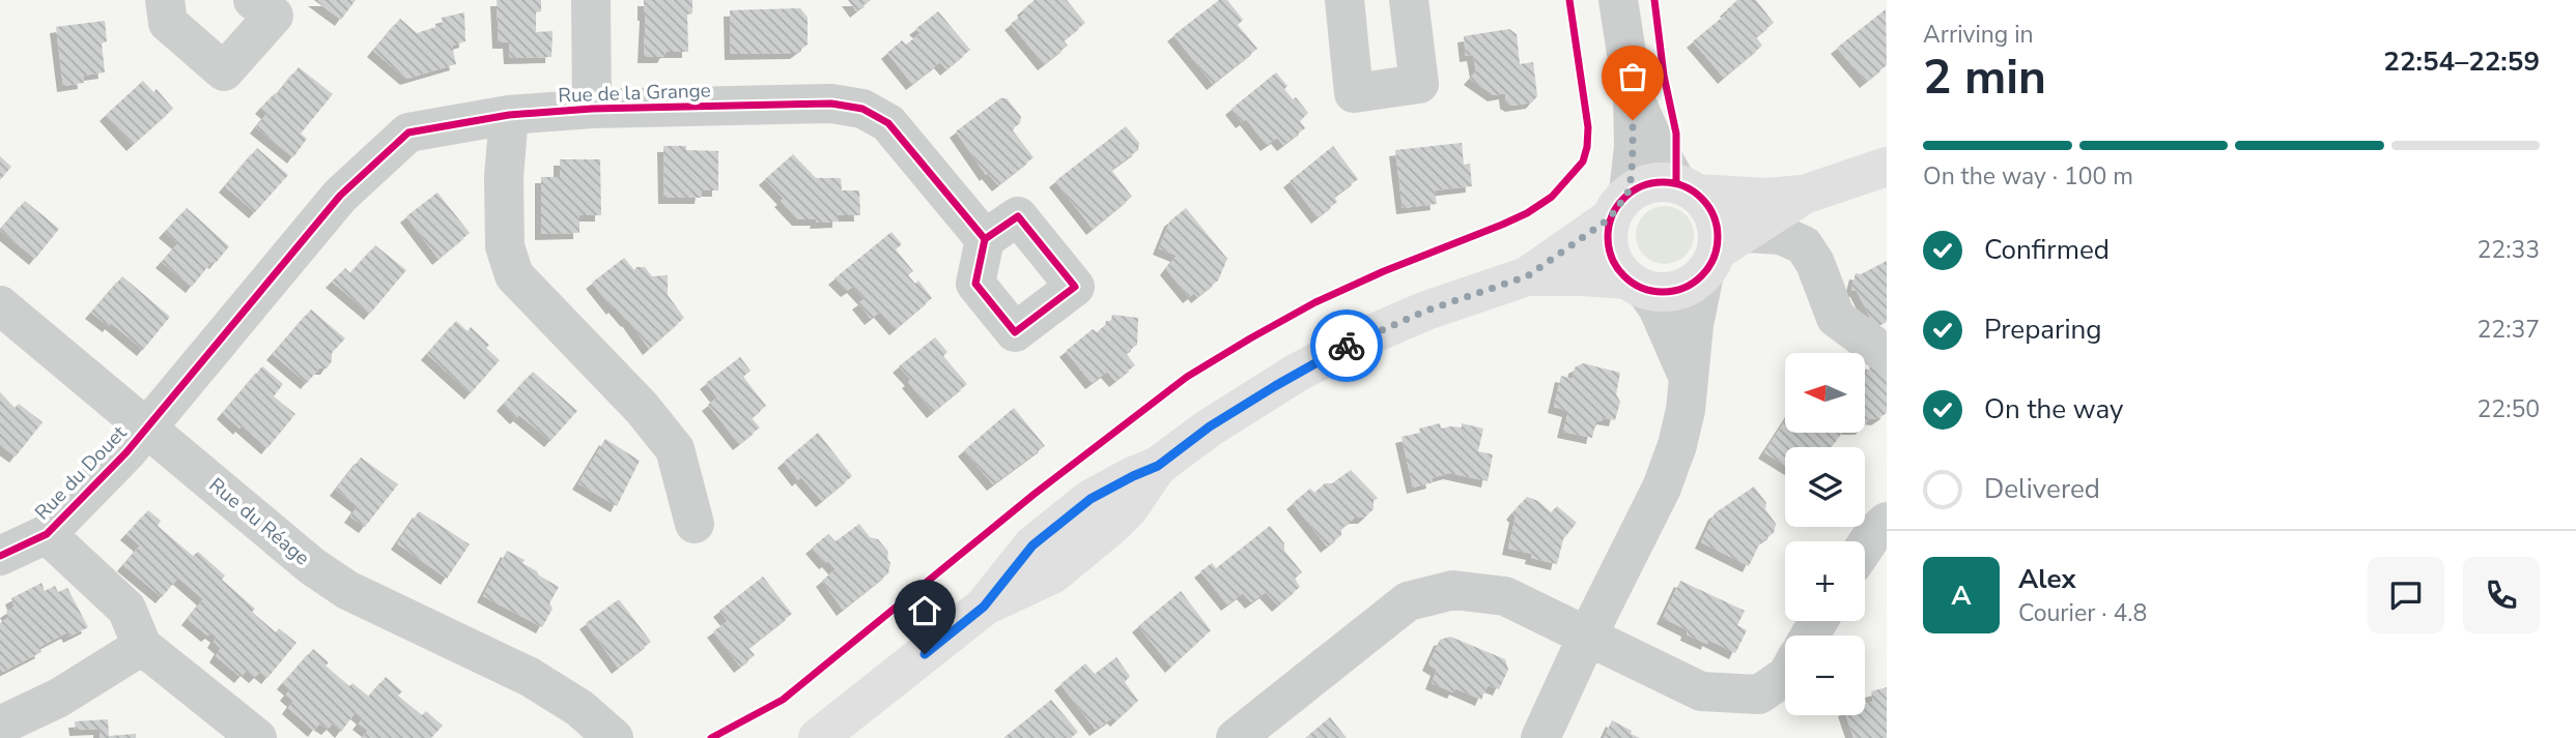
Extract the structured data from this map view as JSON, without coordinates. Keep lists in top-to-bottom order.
{
  "streets": {
    "street": ["Rue de la Grange", "Rue du Douet", "Rue du Réage"]
  },
  "crossings": [
    ["Rue de la Grange", "Rue du Douet"],
    ["Rue de la Grange", "Rue du Réage"],
    ["Rue du Douet", "Rue du Réage"]
  ],
  "north": "left",
  "page": {
    "heading": ["2 min", "Arriving in", "22:54–22:59"],
    "panel": ["Alex", "Courier · 4.8"],
    "bar": "On the way · 100 m",
    "list": [
      ["Confirmed", "22:33"],
      ["Preparing", "22:37"],
      ["On the way", "22:50"],
      "Delivered"
    ],
    "map_buttons": ["+", "−"],
    "round": "A"
  }
}
